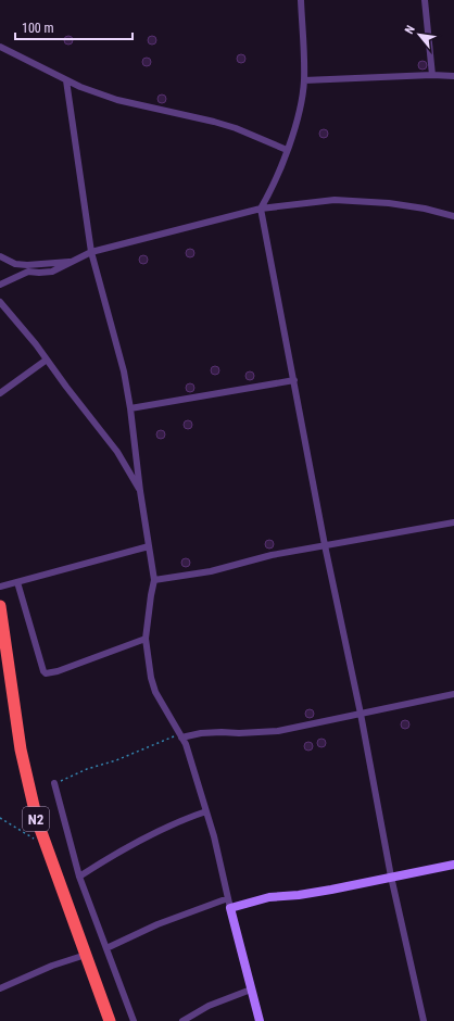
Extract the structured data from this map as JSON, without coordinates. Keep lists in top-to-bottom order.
{
  "streets": {
    "highway": ["N2"]
  },
  "scale_bar": "100 m",
  "north": "top left"
}
